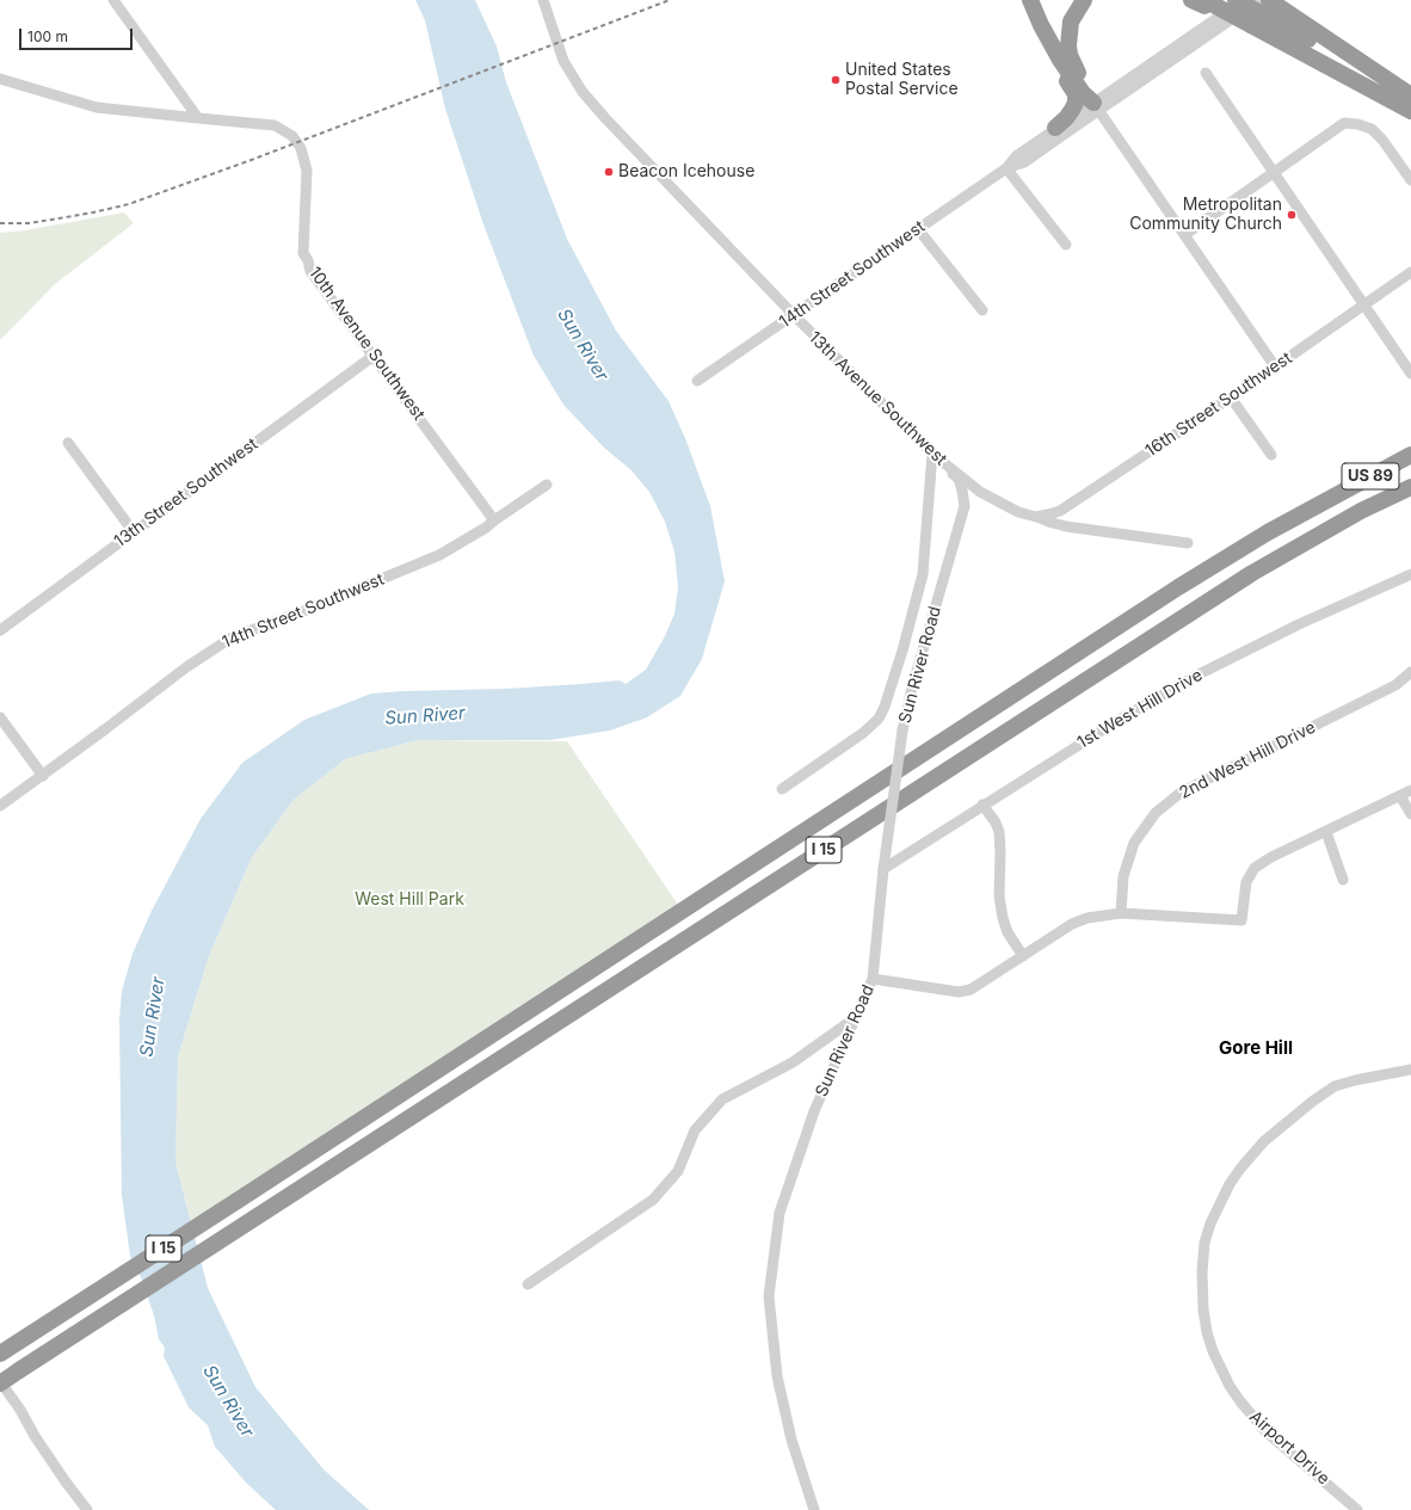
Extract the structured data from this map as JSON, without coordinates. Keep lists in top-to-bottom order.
{
  "streets": {
    "highway": ["US 89", "I 15"],
    "street": [
      "14th Street Southwest",
      "10th Avenue Southwest",
      "13th Avenue Southwest",
      "16th Street Southwest",
      "13th Street Southwest",
      "Sun River Road",
      "1st West Hill Drive",
      "2nd West Hill Drive",
      "Airport Drive"
    ]
  },
  "crossings": [
    ["14th Street Southwest", "10th Avenue Southwest"],
    ["14th Street Southwest", "13th Avenue Southwest"],
    ["10th Avenue Southwest", "13th Street Southwest"],
    ["13th Avenue Southwest", "16th Street Southwest"],
    ["13th Avenue Southwest", "Sun River Road"],
    ["US 89", "I 15"],
    ["Sun River Road", "1st West Hill Drive"]
  ],
  "districts": ["Gore Hill"],
  "water": ["Sun River"],
  "parks": ["West Hill Park"],
  "places": ["United States Postal Service", "Beacon Icehouse", "Metropolitan Community Church"],
  "scale_bar": "100 m"
}
